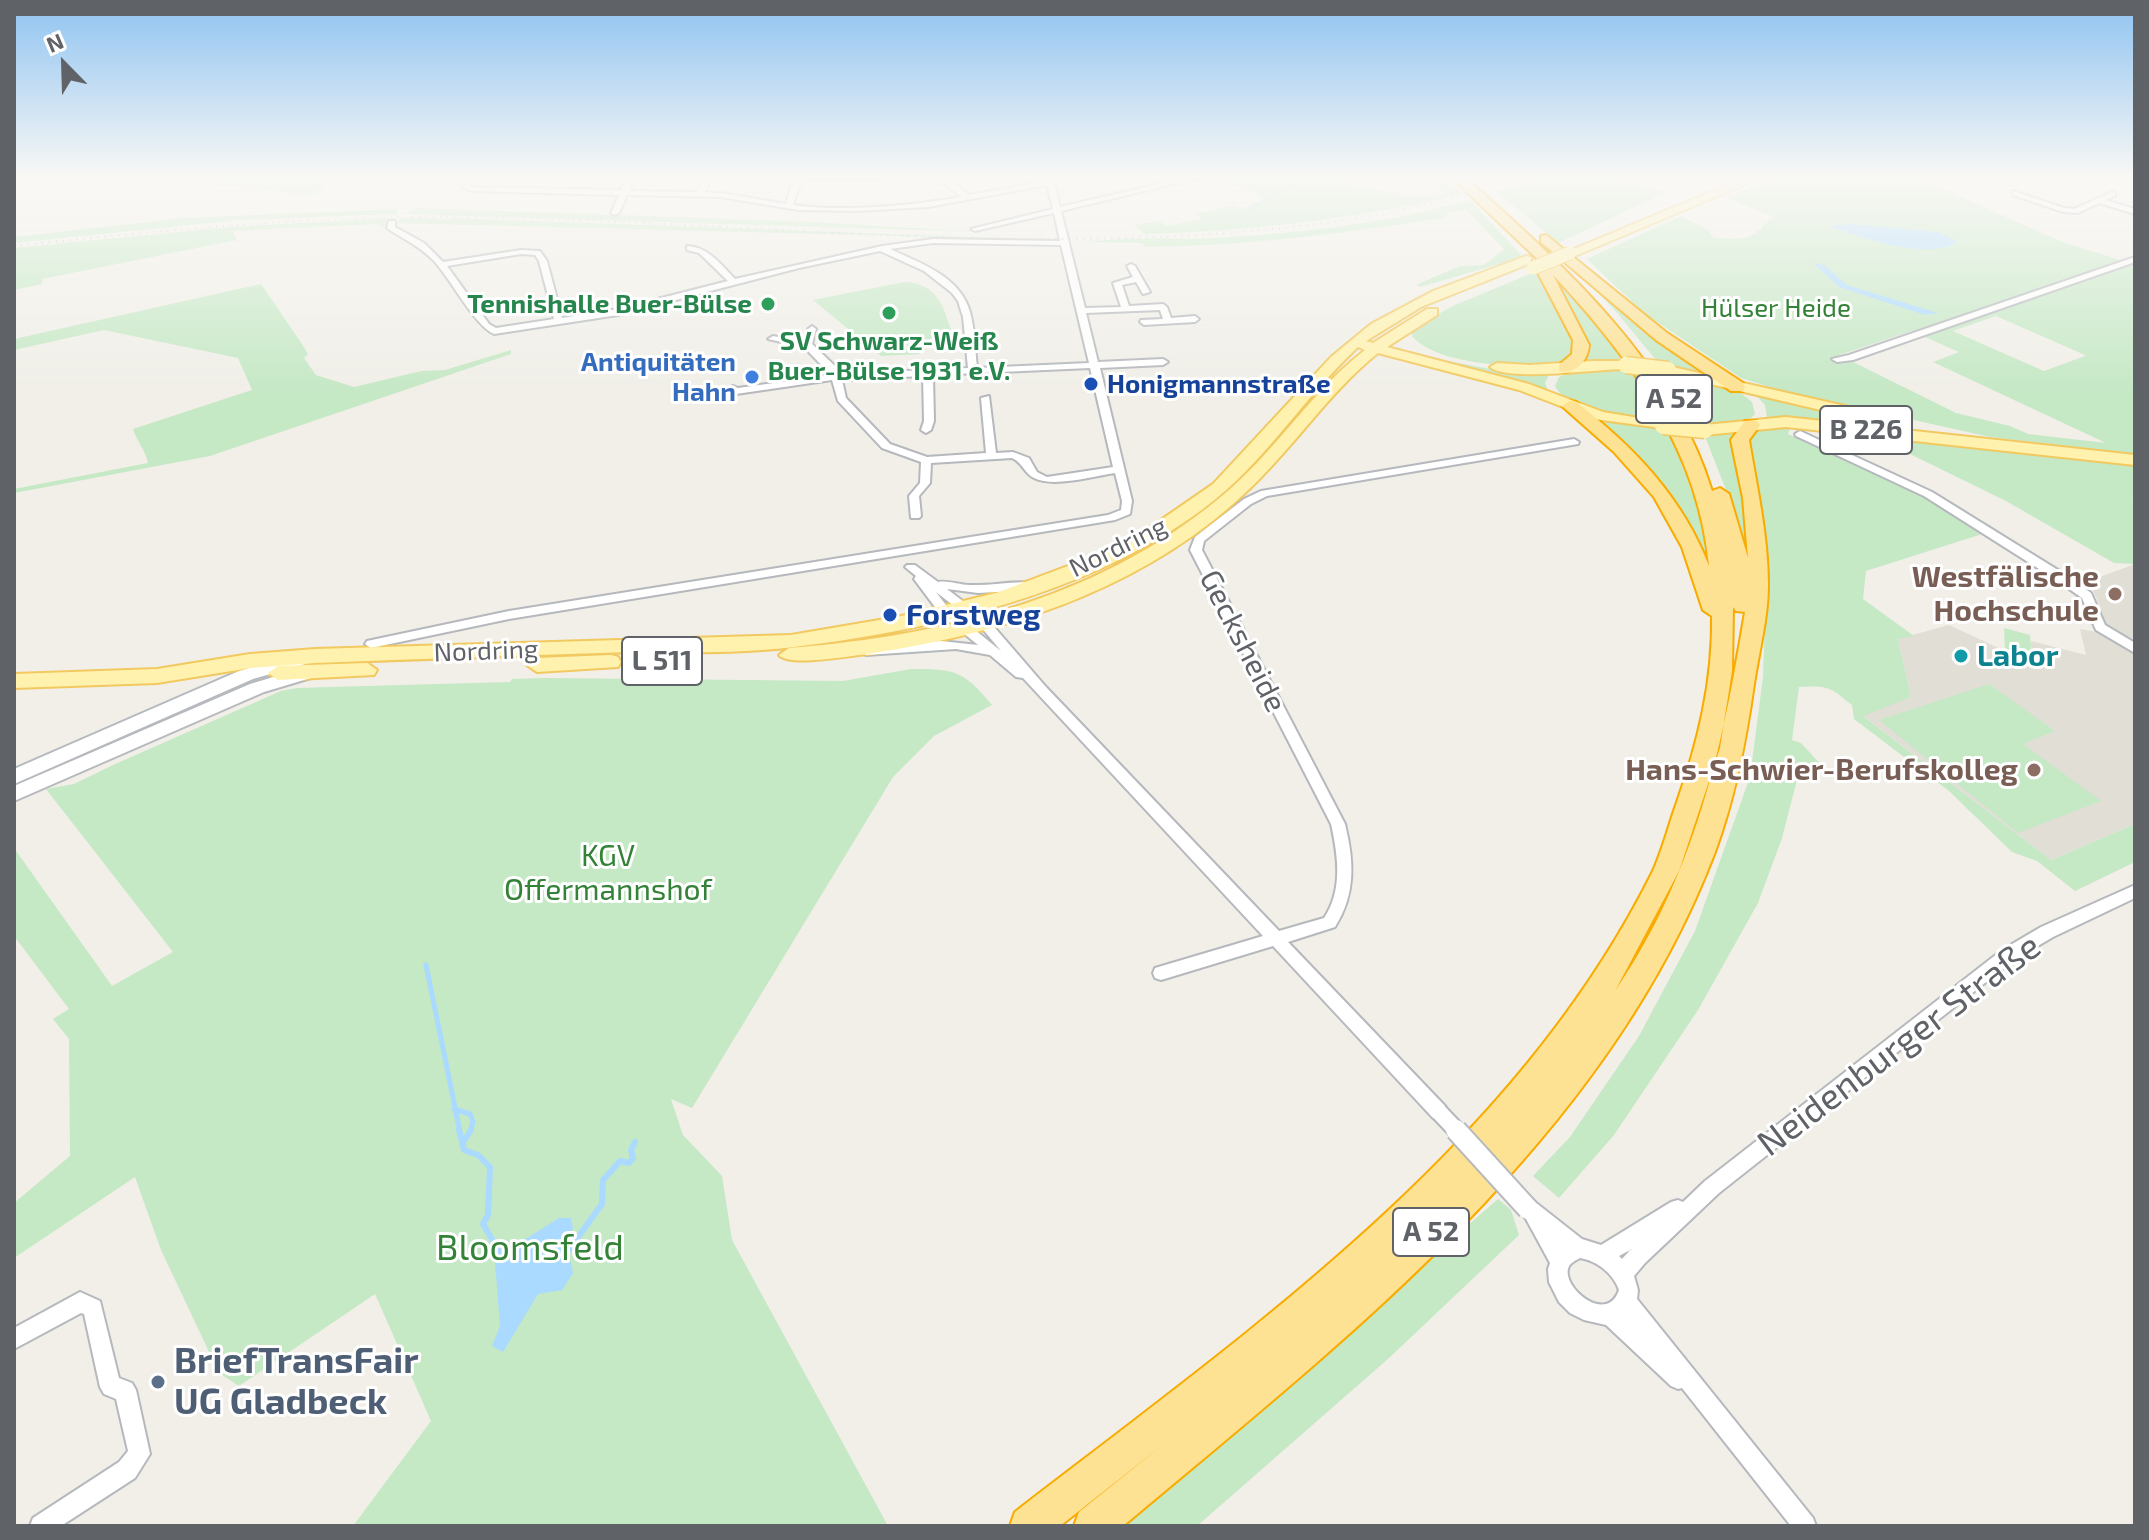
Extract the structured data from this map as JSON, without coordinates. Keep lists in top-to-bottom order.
{
  "streets": {
    "highway": ["A 52"],
    "main road": ["B 226", "Nordring", "L 511"],
    "street": ["Gecksheide", "Neidenburger Straße"]
  },
  "crossings": [
    ["B 226", "Nordring"],
    ["Nordring", "L 511"]
  ],
  "parks": ["Hülser Heide", "KGV Offermannshof", "Bloomsfeld"],
  "places": [
    "Tennishalle Buer-Bülse",
    "SV Schwarz-Weiß Buer-Bülse 1931 e.V.",
    "Antiquitäten Hahn",
    "Honigmannstraße",
    "Westfälische Hochschule",
    "Forstweg",
    "Labor",
    "Hans-Schwier-Berufskolleg",
    "BriefTransFair UG Gladbeck"
  ],
  "north": "top left"
}
